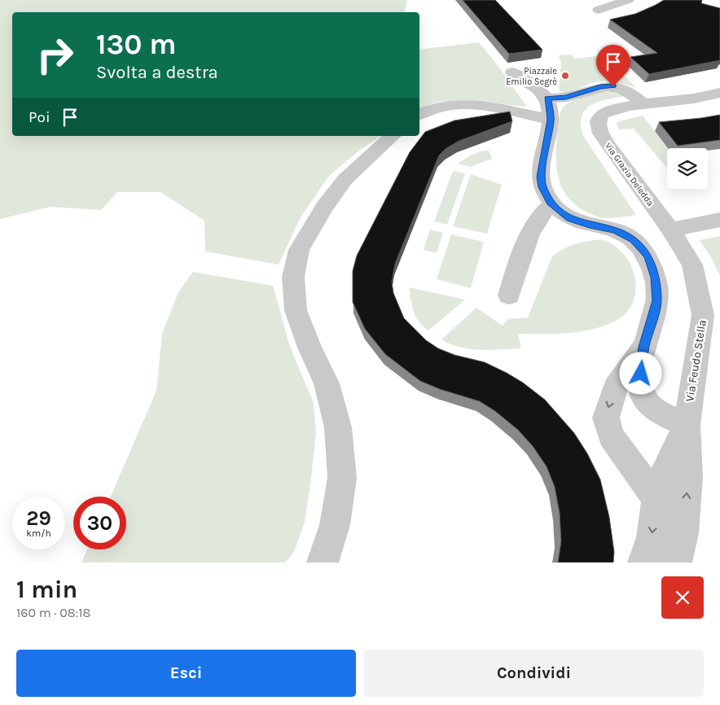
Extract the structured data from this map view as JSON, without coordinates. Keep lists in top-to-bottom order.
{
  "streets": {
    "street": ["Via Grazia Deledda", "Via Feudo Stella"]
  },
  "crossings": [
    ["Via Grazia Deledda", "Via Feudo Stella"]
  ],
  "places": ["Piazzale Emilio Segrè"],
  "page": {
    "turn": ["130 m", "Svolta a destra"],
    "then": "Poi",
    "speed": "29 km/h",
    "limit": "30",
    "heading": ["1 min", "160 m · 08:18"],
    "buttons": ["Esci", "Condividi"]
  }
}
